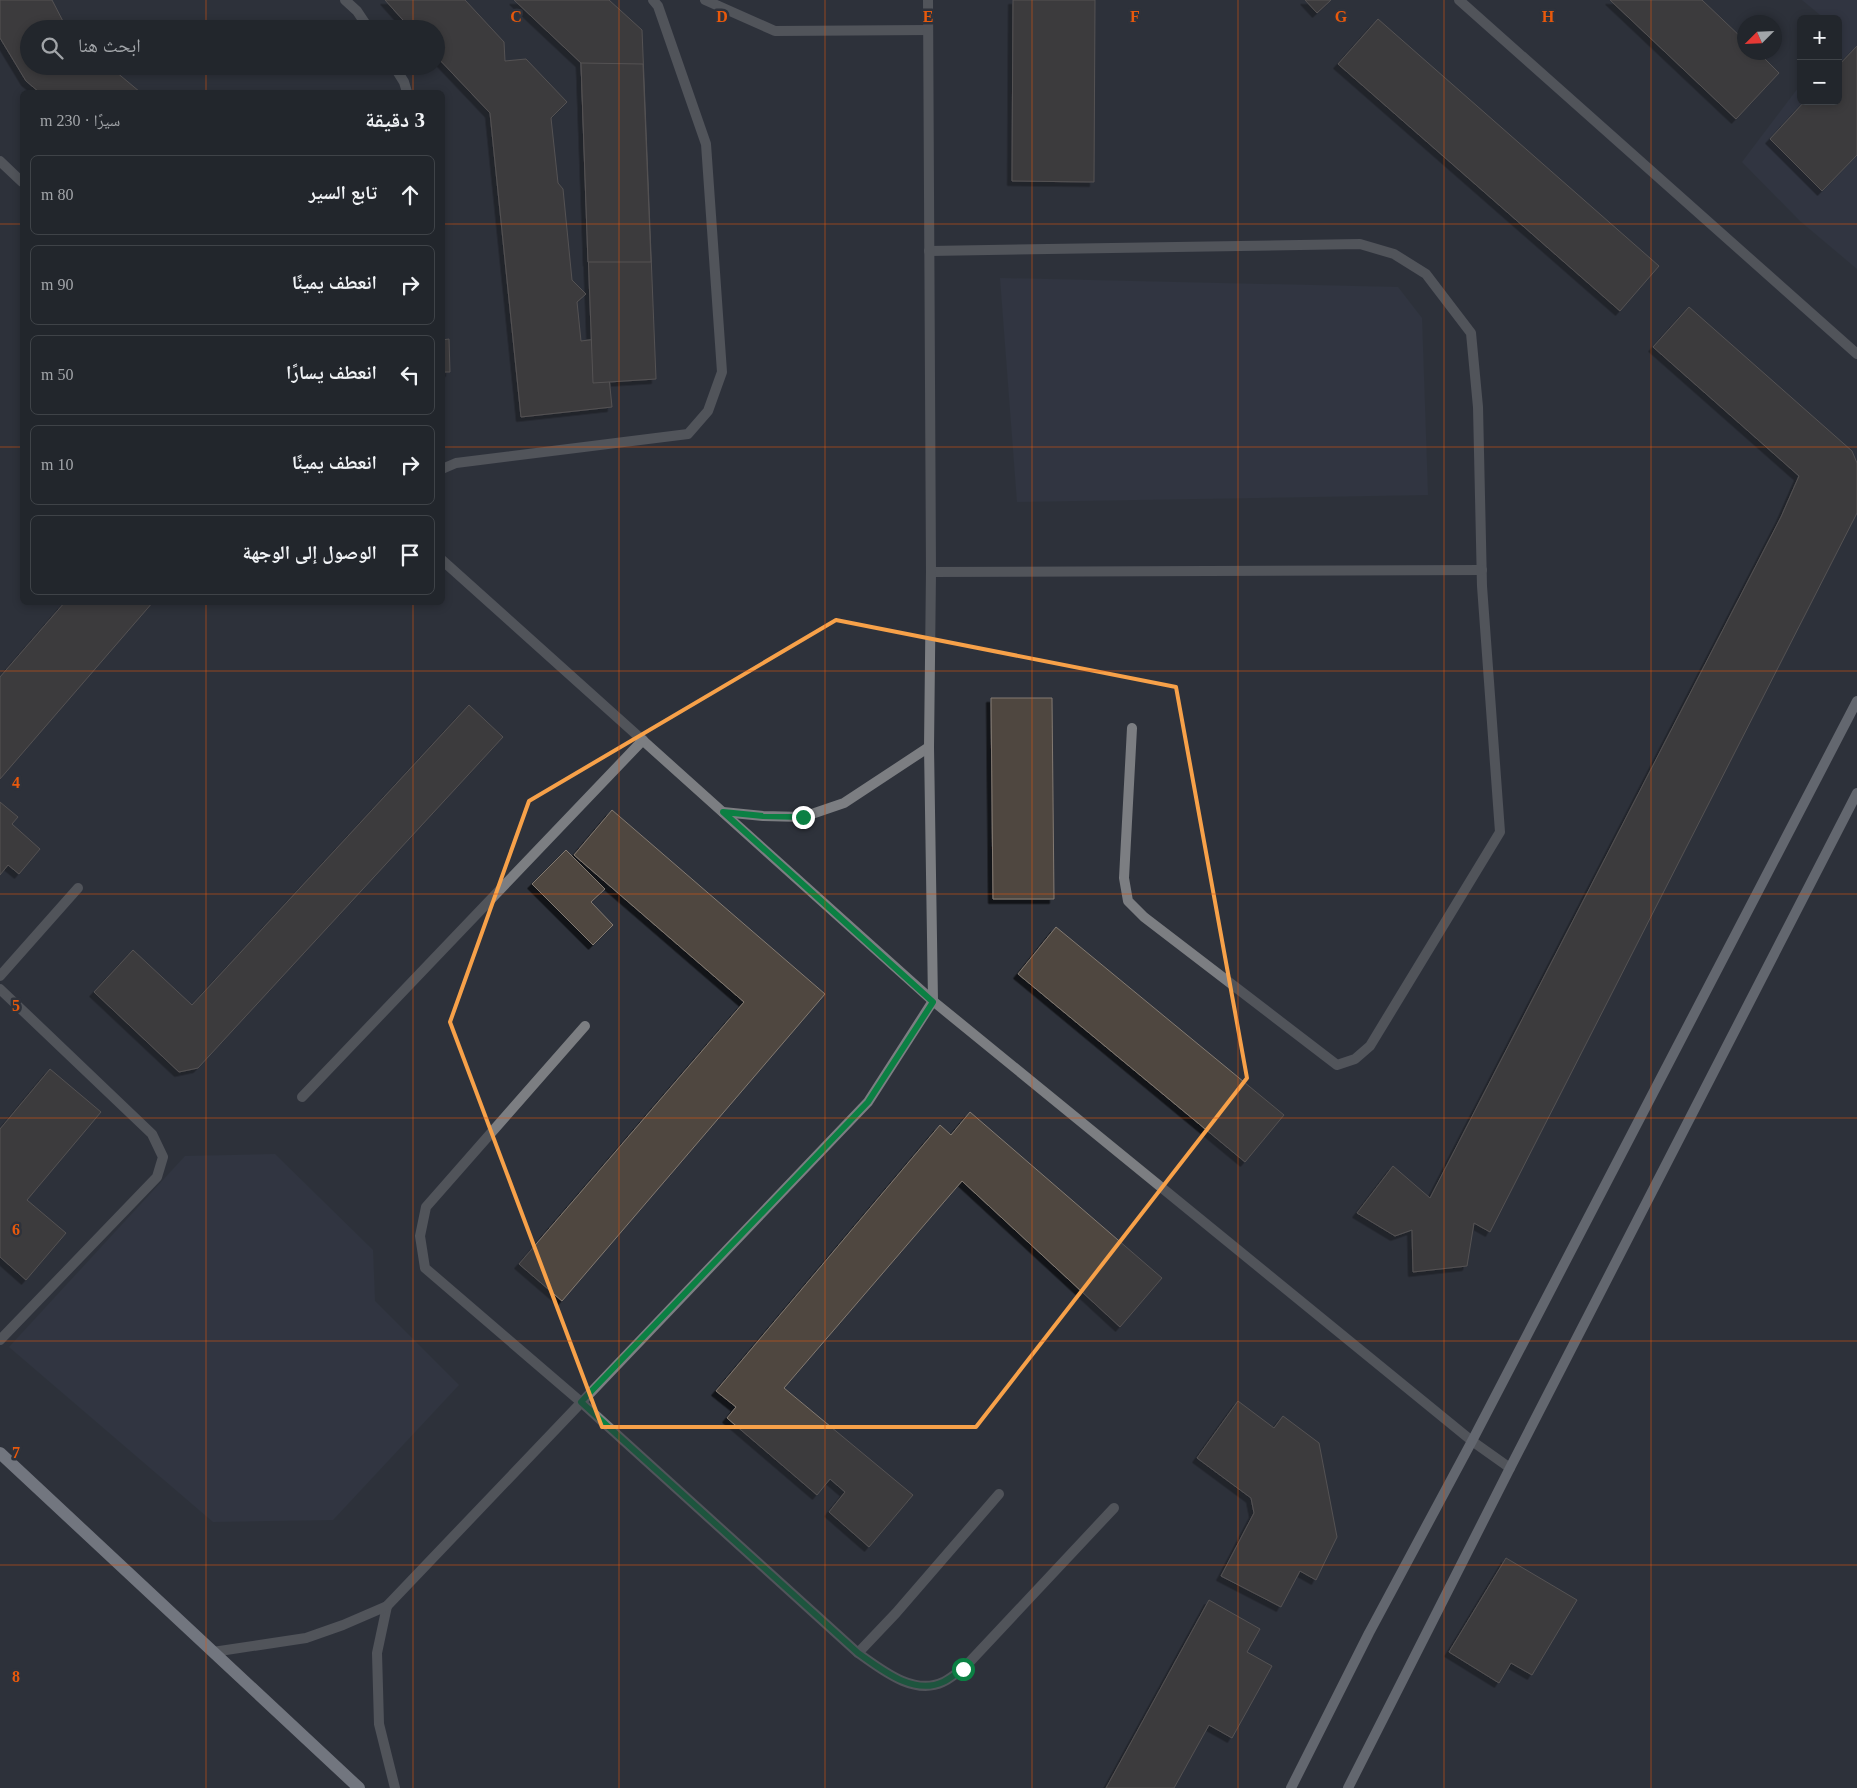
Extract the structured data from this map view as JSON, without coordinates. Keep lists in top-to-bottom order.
{
  "north": "bottom left",
  "page": {
    "map_buttons": ["+", "−"],
    "search": "ابحث هنا",
    "heading": ["3 دقيقة", "سيرًا · 230 m"],
    "list": [
      ["تابع السير", "80 m"],
      ["انعطف يمينًا", "90 m"],
      ["انعطف يسارًا", "50 m"],
      ["انعطف يمينًا", "10 m"],
      "الوصول إلى الوجهة"
    ]
  },
  "grid": {
    "columns": [
      "C",
      "D",
      "E",
      "F",
      "G",
      "H"
    ],
    "rows": [
      "4",
      "5",
      "6",
      "7",
      "8"
    ]
  }
}
